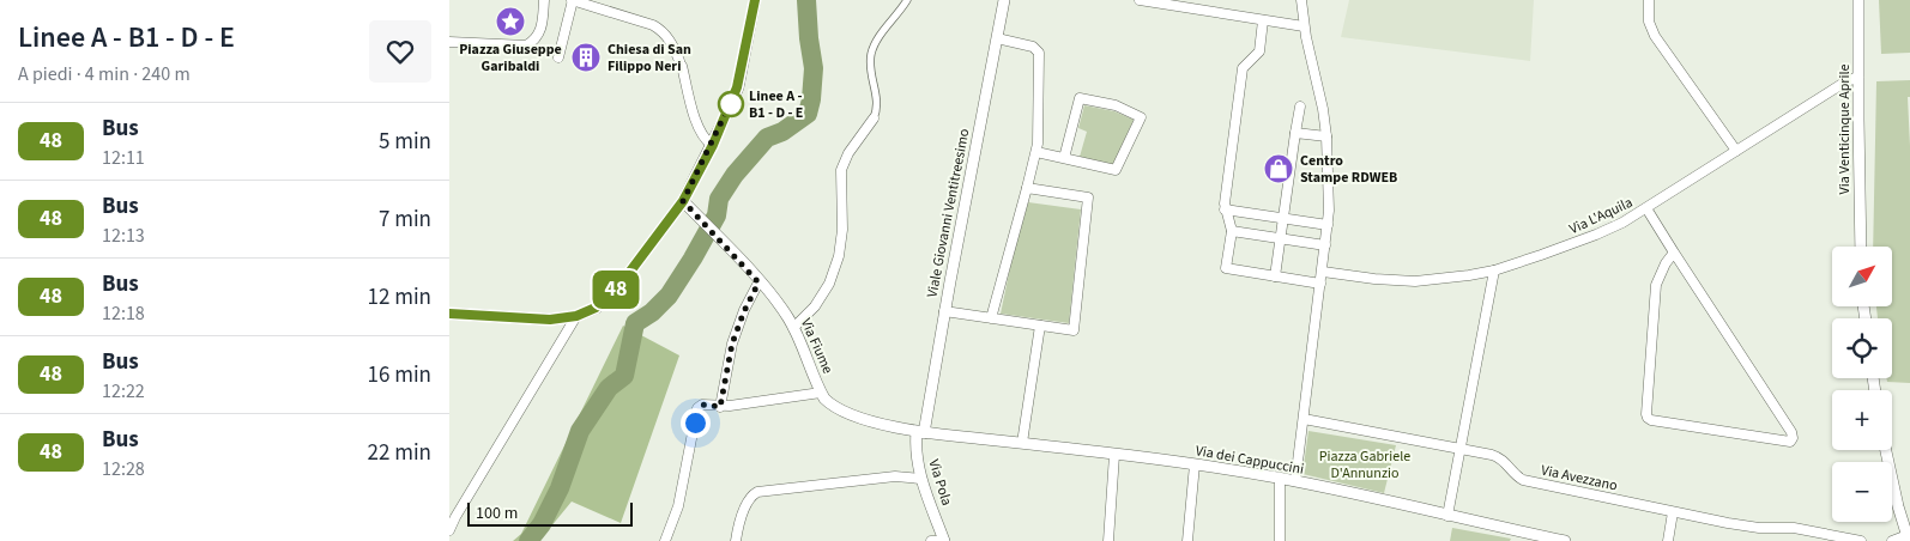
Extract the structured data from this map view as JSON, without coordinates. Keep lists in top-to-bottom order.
{
  "streets": {
    "street": [
      "Via Venticinque Aprile",
      "Viale Giovanni Ventitreesimo",
      "Via L'Aquila",
      "Via Fiume",
      "Via dei Cappuccini",
      "Via Avezzano",
      "Via Pola"
    ]
  },
  "crossings": [
    ["Via Venticinque Aprile", "Via L'Aquila"],
    ["Viale Giovanni Ventitreesimo", "Via Fiume"],
    ["Viale Giovanni Ventitreesimo", "Via dei Cappuccini"],
    ["Viale Giovanni Ventitreesimo", "Via Pola"],
    ["Via Fiume", "Via dei Cappuccini"],
    ["Via Fiume", "Via Pola"],
    ["Via dei Cappuccini", "Via Pola"]
  ],
  "parks": ["Piazza Gabriele D'Annunzio"],
  "places": {
    "place": ["Piazza Giuseppe Garibaldi"],
    "building": ["Chiesa di San Filippo Neri"],
    "other": ["Linee A - B1 - D - E"],
    "shop": ["Centro Stampe RDWEB"]
  },
  "lines": ["bus line 48"],
  "scale_bar": "100 m",
  "north": "top right",
  "page": {
    "heading": ["Linee A - B1 - D - E", "A piedi · 4 min · 240 m"],
    "on_map": "48",
    "list": [
      {
        "mark": "48",
        "name": "Bus",
        "note": "12:11",
        "value": "5 min"
      },
      {
        "mark": "48",
        "name": "Bus",
        "note": "12:13",
        "value": "7 min"
      },
      {
        "mark": "48",
        "name": "Bus",
        "note": "12:18",
        "value": "12 min"
      },
      {
        "mark": "48",
        "name": "Bus",
        "note": "12:22",
        "value": "16 min"
      },
      {
        "mark": "48",
        "name": "Bus",
        "note": "12:28",
        "value": "22 min"
      }
    ],
    "map_buttons": ["+", "−"],
    "scale": "100 m"
  }
}
